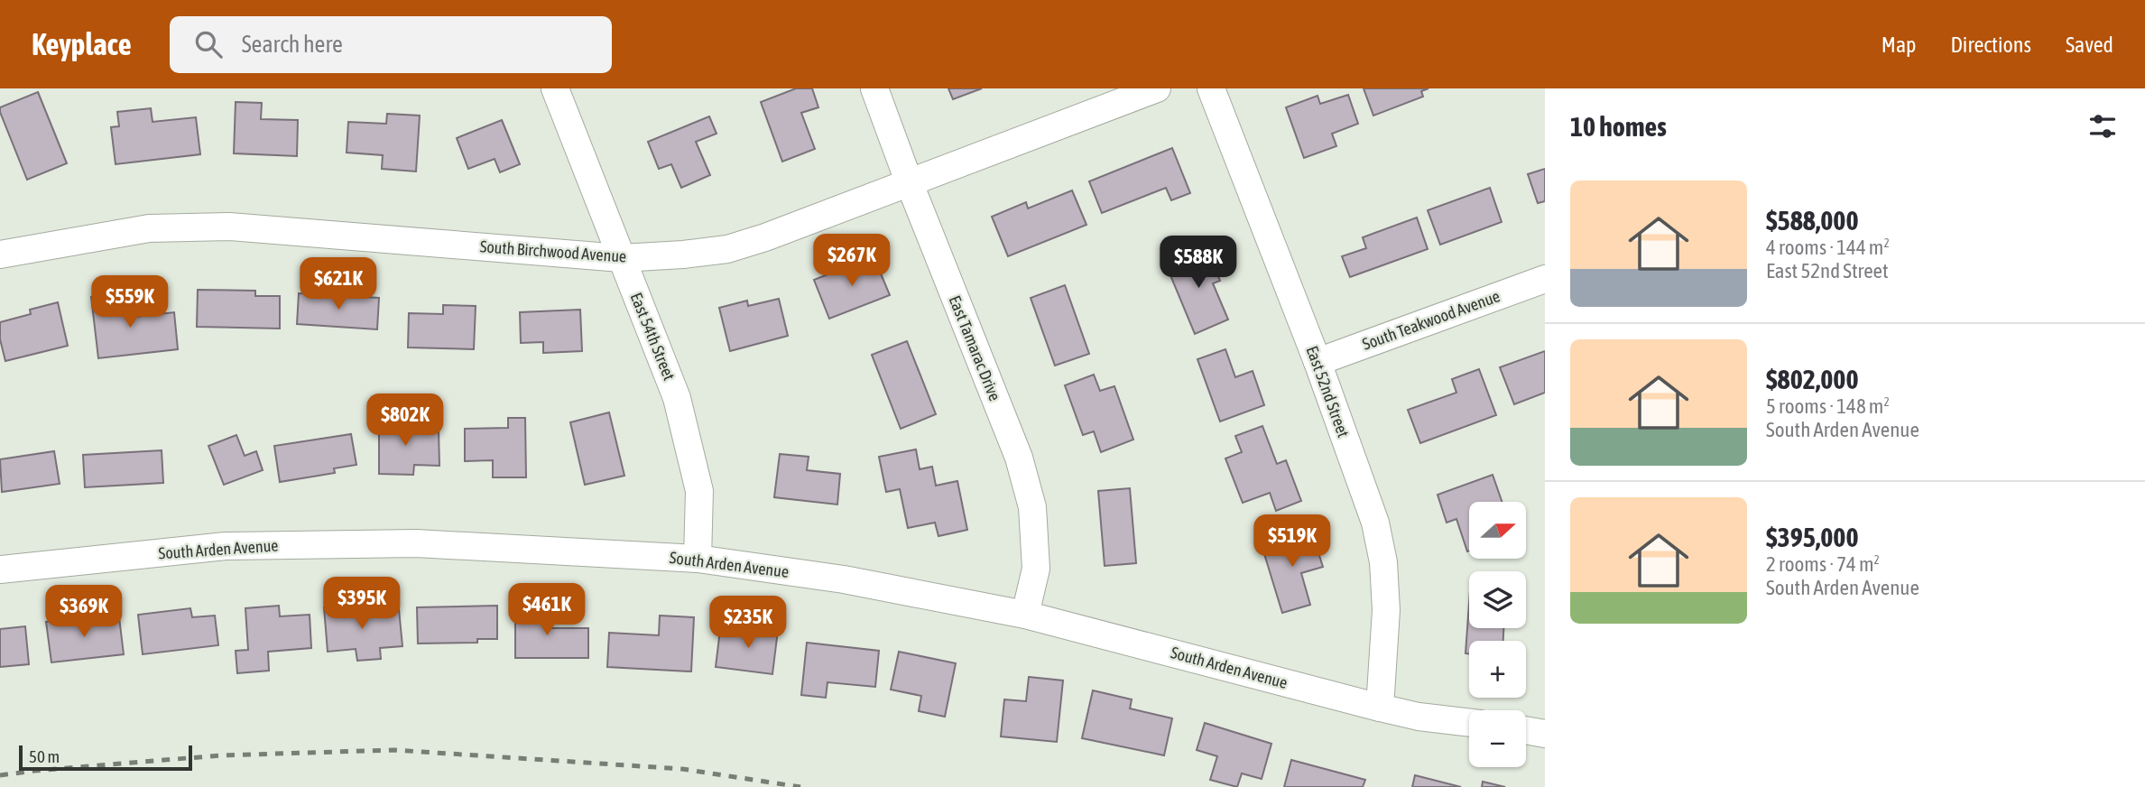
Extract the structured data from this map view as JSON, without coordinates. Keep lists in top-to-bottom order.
{
  "streets": {
    "street": [
      "South Birchwood Avenue",
      "South Teakwood Avenue",
      "East 54th Street",
      "East Tamarac Drive",
      "East 52nd Street",
      "South Arden Avenue"
    ]
  },
  "crossings": [
    ["South Birchwood Avenue", "East 54th Street"],
    ["South Birchwood Avenue", "East Tamarac Drive"],
    ["South Teakwood Avenue", "East 52nd Street"],
    ["East 54th Street", "South Arden Avenue"],
    ["East Tamarac Drive", "South Arden Avenue"],
    ["East 52nd Street", "South Arden Avenue"]
  ],
  "scale_bar": "50 m",
  "north": "right",
  "page": {
    "header": "Keyplace",
    "search": "Search here",
    "nav": ["Map", "Directions", "Saved"],
    "heading": "10 homes",
    "list": [
      {
        "name": "$588,000",
        "note": "4 rooms · 144 m² · East 52nd Street"
      },
      {
        "name": "$802,000",
        "note": "5 rooms · 148 m² · South Arden Avenue"
      },
      {
        "name": "$395,000",
        "note": "2 rooms · 74 m² · South Arden Avenue"
      }
    ],
    "price": [
      "$267K",
      "$588K",
      "$621K",
      "$559K",
      "$802K",
      "$519K",
      "$395K",
      "$461K",
      "$369K",
      "$235K"
    ],
    "map_buttons": ["+", "−"],
    "scale": "50 m"
  }
}
